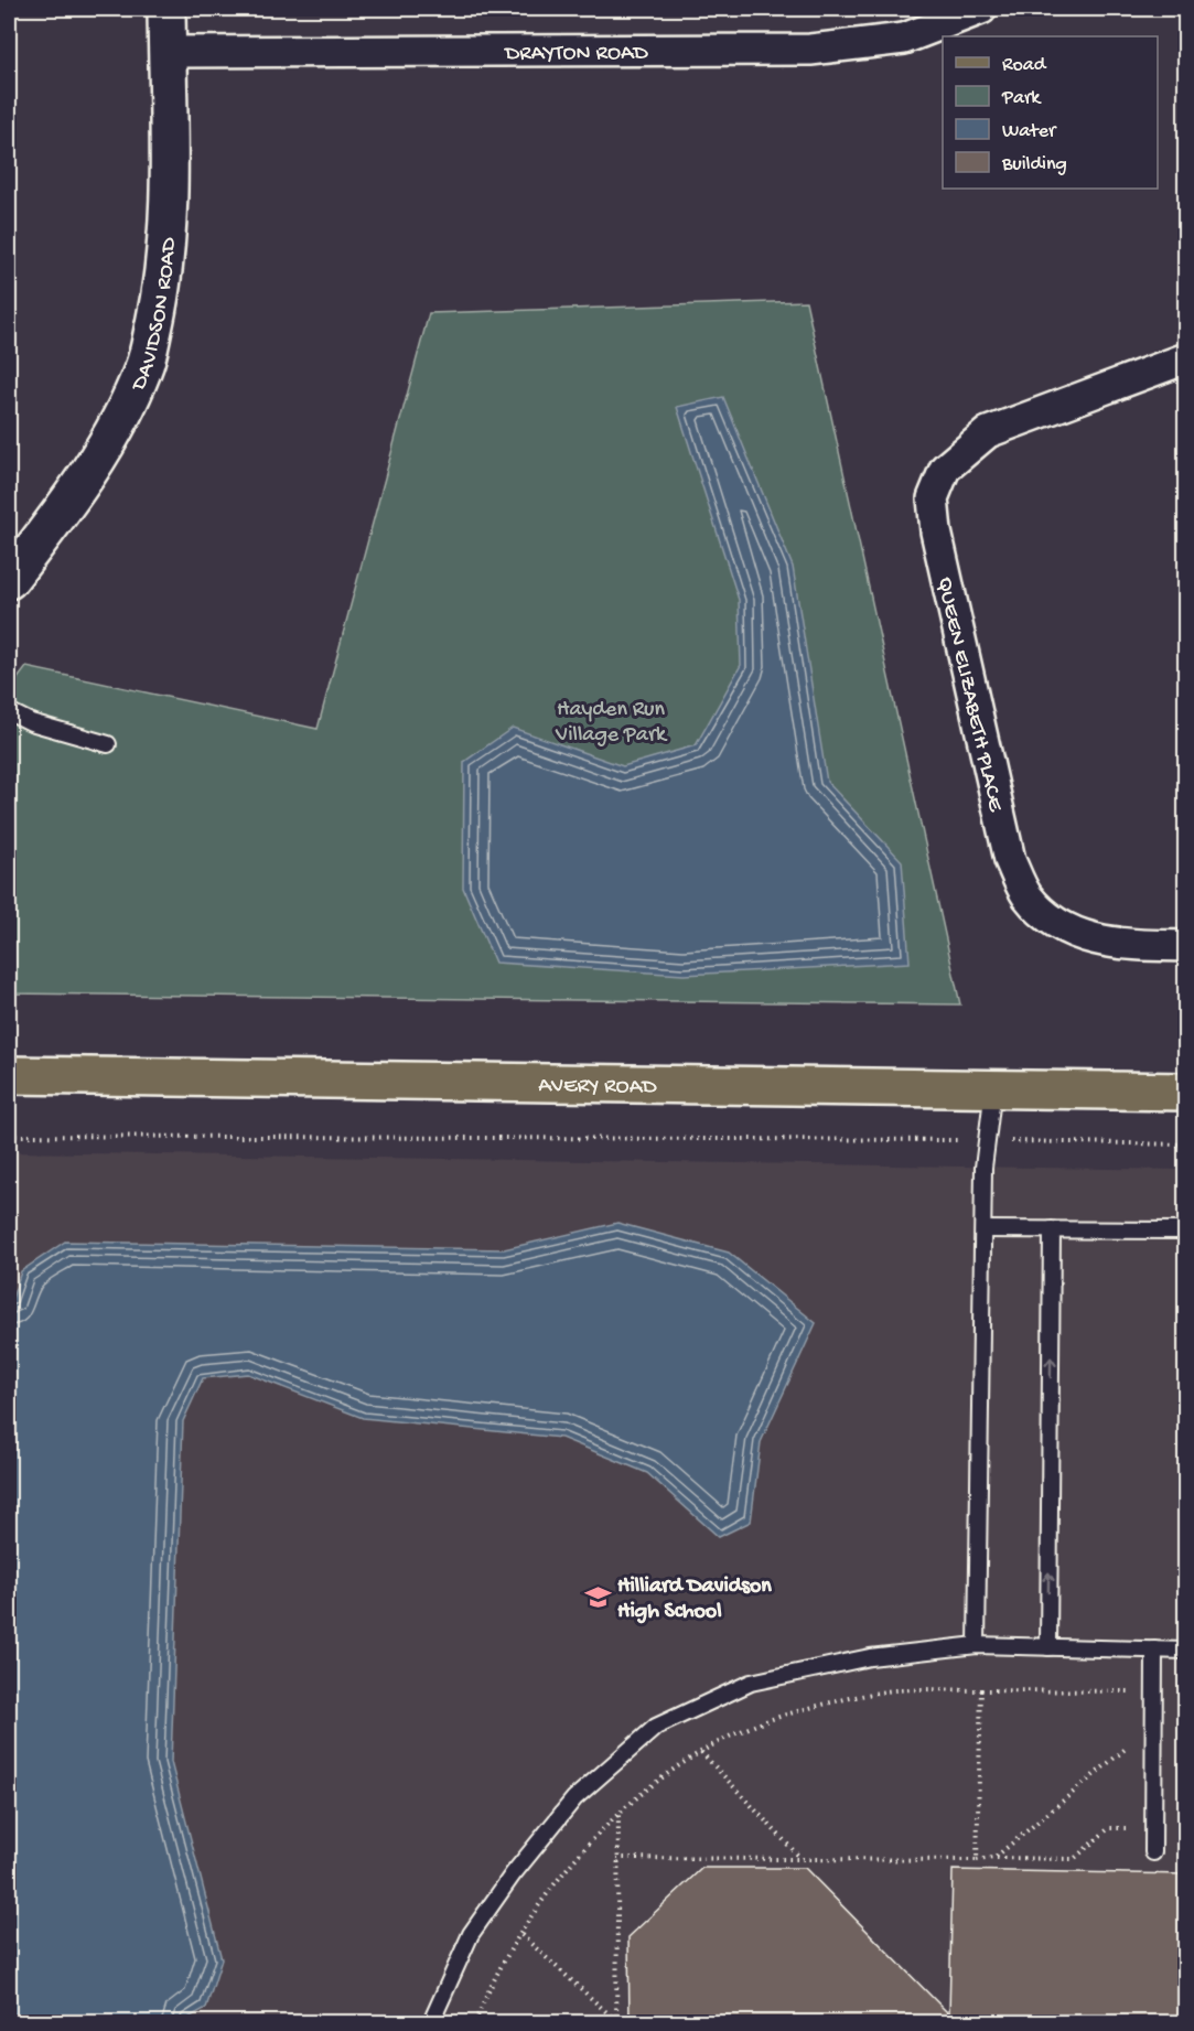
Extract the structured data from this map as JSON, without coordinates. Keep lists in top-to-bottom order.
{
  "streets": {
    "main road": ["AVERY ROAD"],
    "street": ["DRAYTON ROAD", "DAVIDSON ROAD", "QUEEN ELIZABETH PLACE"]
  },
  "crossings": [
    ["DRAYTON ROAD", "DAVIDSON ROAD"]
  ],
  "parks": ["Hayden Run Village Park"],
  "places": {
    "school or university": ["Hilliard Davidson High School"]
  },
  "legend": [
    "Road",
    "Park",
    "Water",
    "Building"
  ]
}
